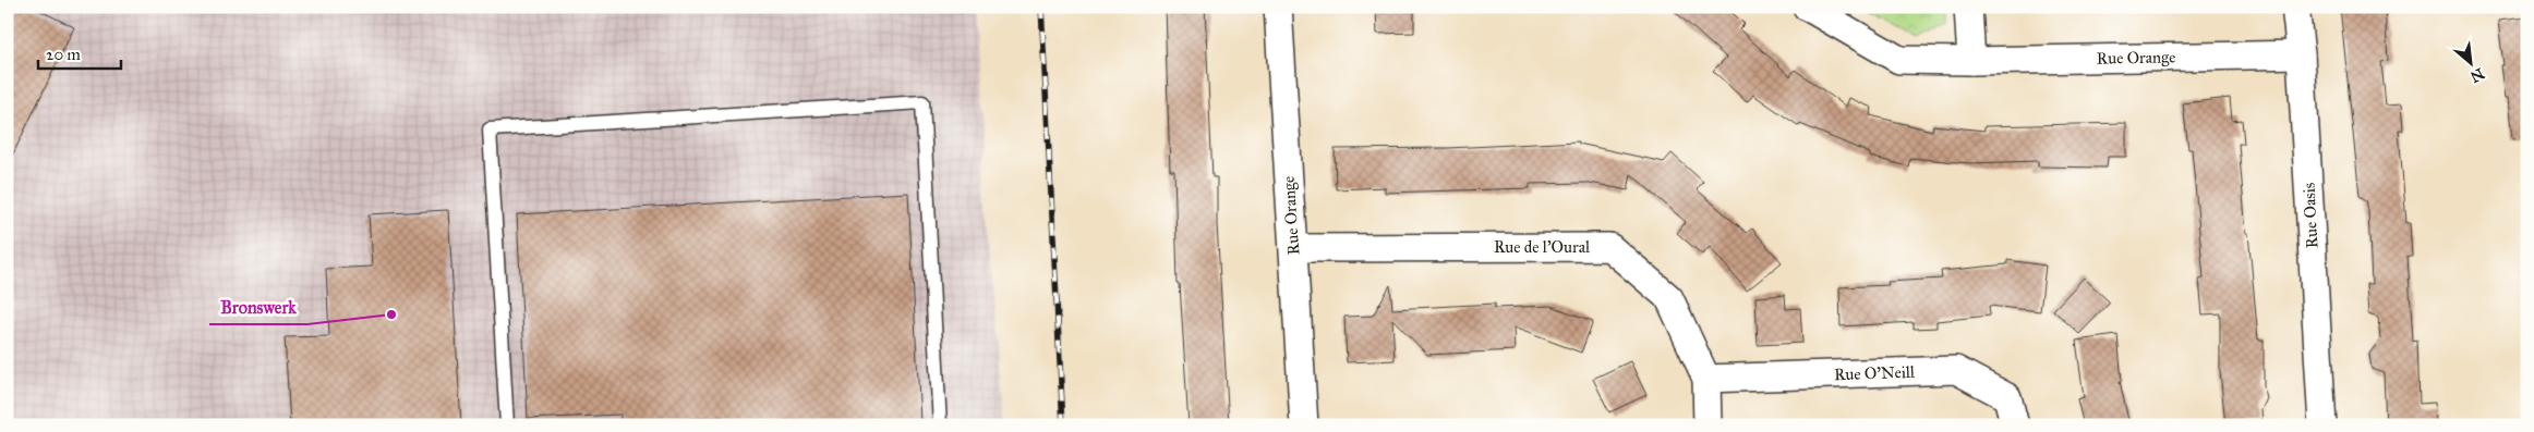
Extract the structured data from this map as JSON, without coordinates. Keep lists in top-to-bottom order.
{
  "streets": {
    "street": [
      "Rue Orange",
      "Rue Oasis",
      "Rue de l'Oural",
      "Rue O'Neill"
    ]
  },
  "crossings": [
    ["Rue Orange", "Rue Oasis"],
    ["Rue Orange", "Rue de l'Oural"],
    ["Rue de l'Oural", "Rue O'Neill"]
  ],
  "places": ["Bronswerk"],
  "scale_bar": "20 m",
  "north": "bottom right"
}
